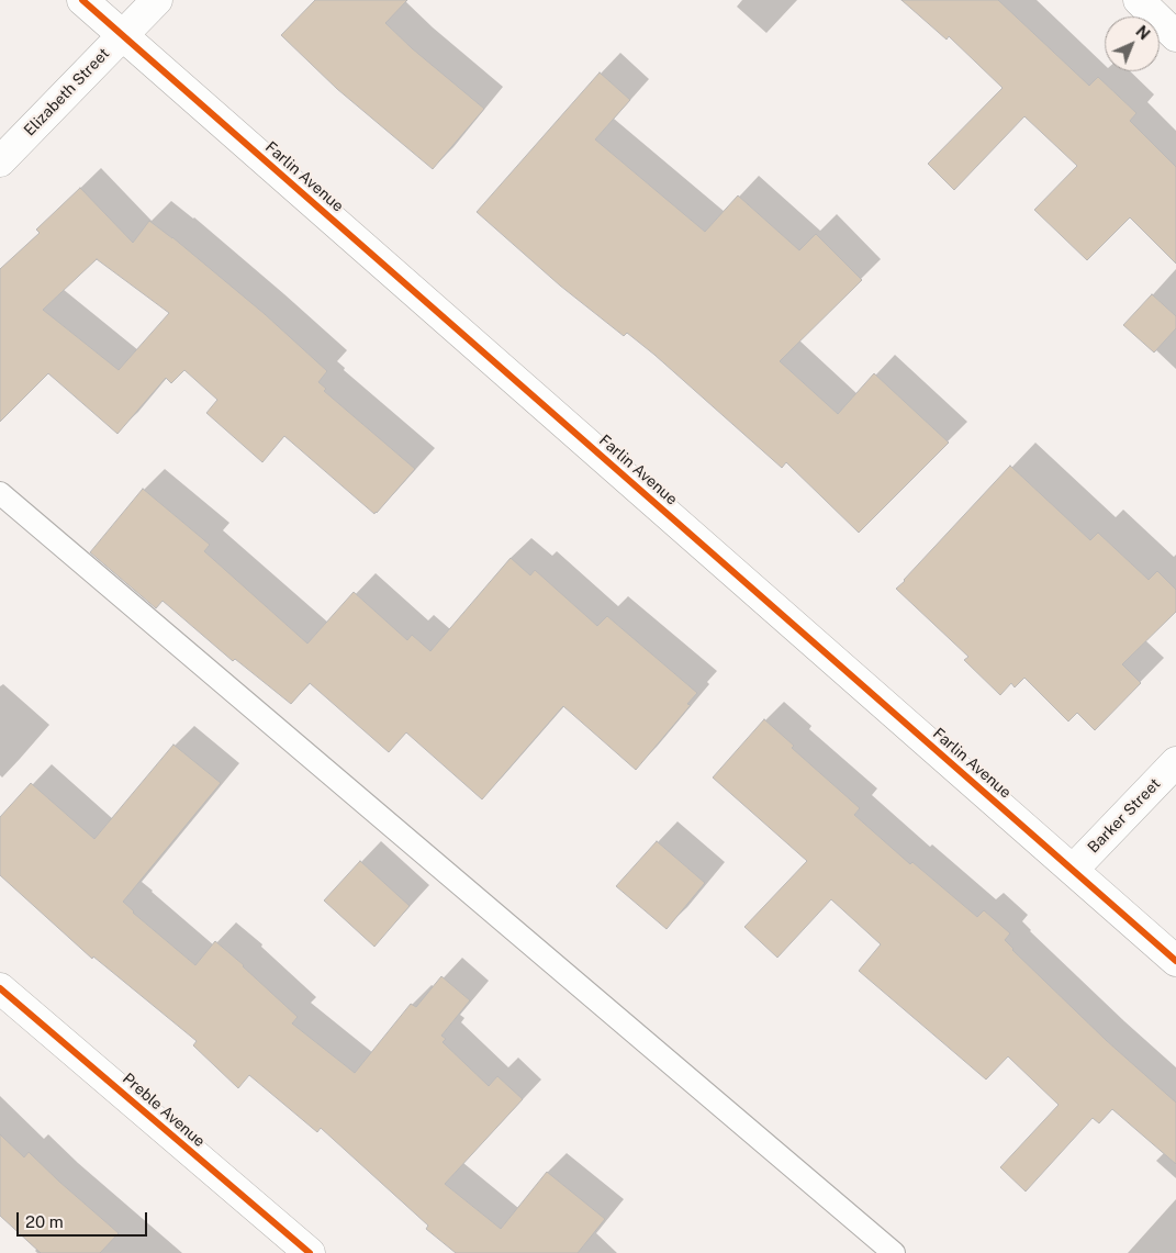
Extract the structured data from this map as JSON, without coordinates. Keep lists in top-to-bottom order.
{
  "streets": {
    "street": [
      "Elizabeth Street",
      "Farlin Avenue",
      "Barker Street",
      "Preble Avenue"
    ]
  },
  "crossings": [
    ["Elizabeth Street", "Farlin Avenue"],
    ["Farlin Avenue", "Barker Street"]
  ],
  "scale_bar": "20 m",
  "north": "top right"
}
